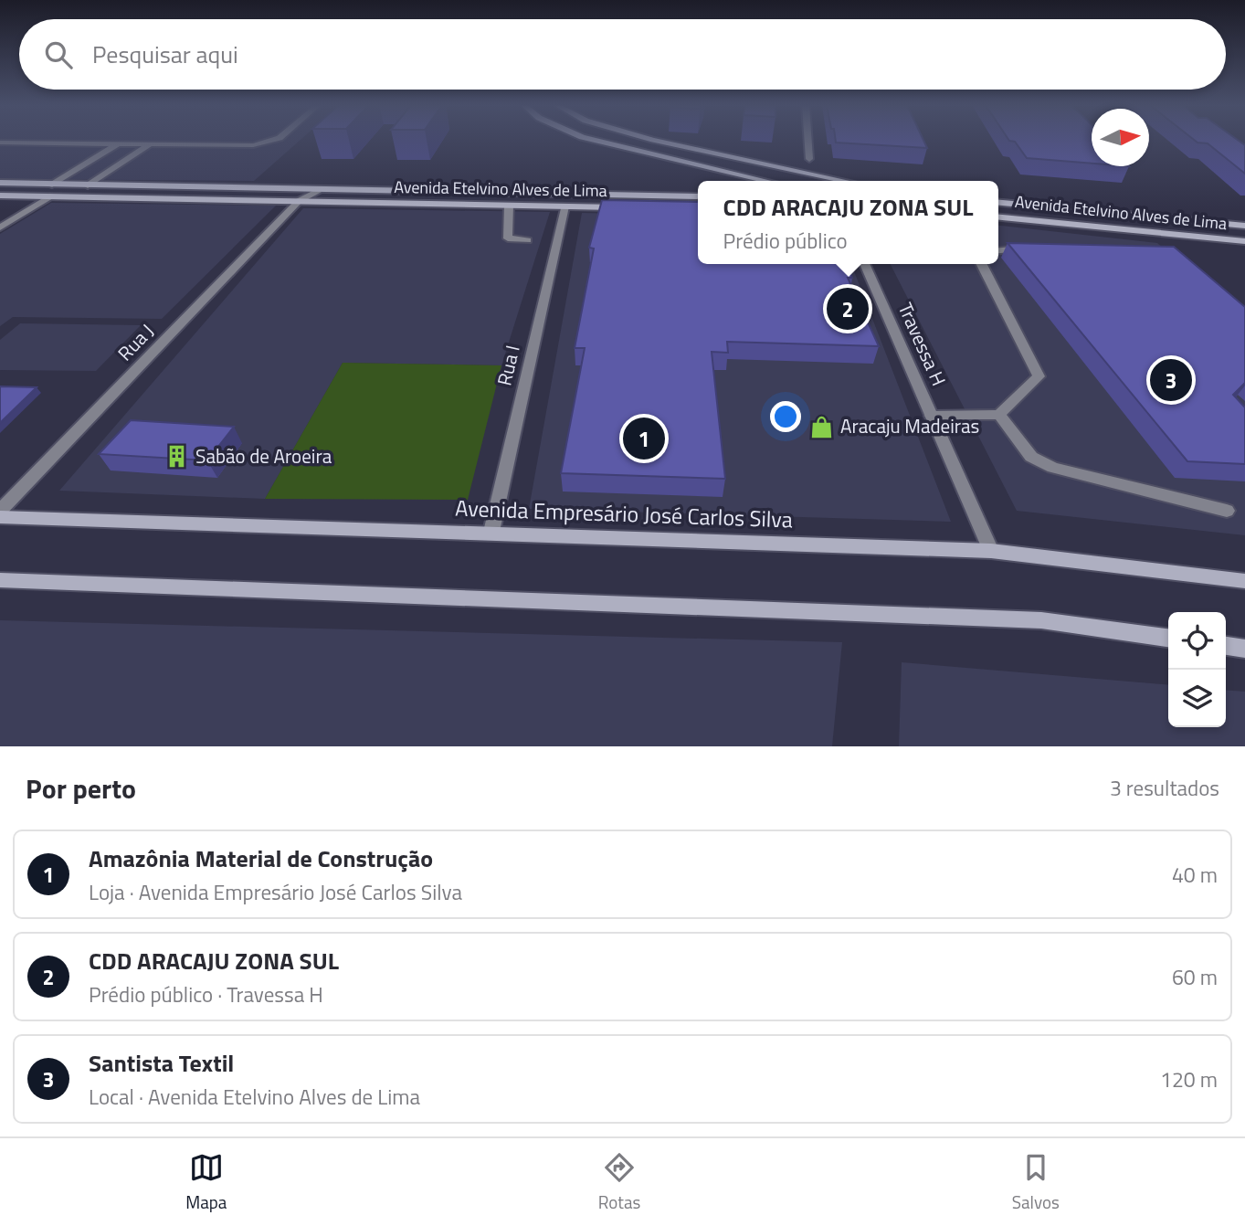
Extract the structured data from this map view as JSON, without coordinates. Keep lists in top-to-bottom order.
{
  "streets": {
    "main road": ["Avenida Etelvino Alves de Lima", "Avenida Empresário José Carlos Silva"],
    "street": ["Rua J", "Travessa H", "Rua I"]
  },
  "crossings": [
    ["Avenida Etelvino Alves de Lima", "Rua J"],
    ["Avenida Etelvino Alves de Lima", "Rua I"],
    ["Travessa H", "Avenida Empresário José Carlos Silva"],
    ["Rua I", "Avenida Empresário José Carlos Silva"]
  ],
  "places": {
    "shop": ["Aracaju Madeiras"],
    "building": ["Sabão de Aroeira"]
  },
  "north": "right",
  "page": {
    "search": "Pesquisar aqui",
    "popup": ["CDD ARACAJU ZONA SUL", "Prédio público"],
    "pins": ["2", "3", "1"],
    "heading": ["Por perto", "3 resultados"],
    "list": [
      {
        "mark": "1",
        "name": "Amazônia Material de Construção",
        "note": "Loja · Avenida Empresário José Carlos Silva",
        "value": "40 m"
      },
      {
        "mark": "2",
        "name": "CDD ARACAJU ZONA SUL",
        "note": "Prédio público · Travessa H",
        "value": "60 m"
      },
      {
        "mark": "3",
        "name": "Santista Textil",
        "note": "Local · Avenida Etelvino Alves de Lima",
        "value": "120 m"
      }
    ],
    "nav": ["Mapa", "Rotas", "Salvos"]
  }
}
